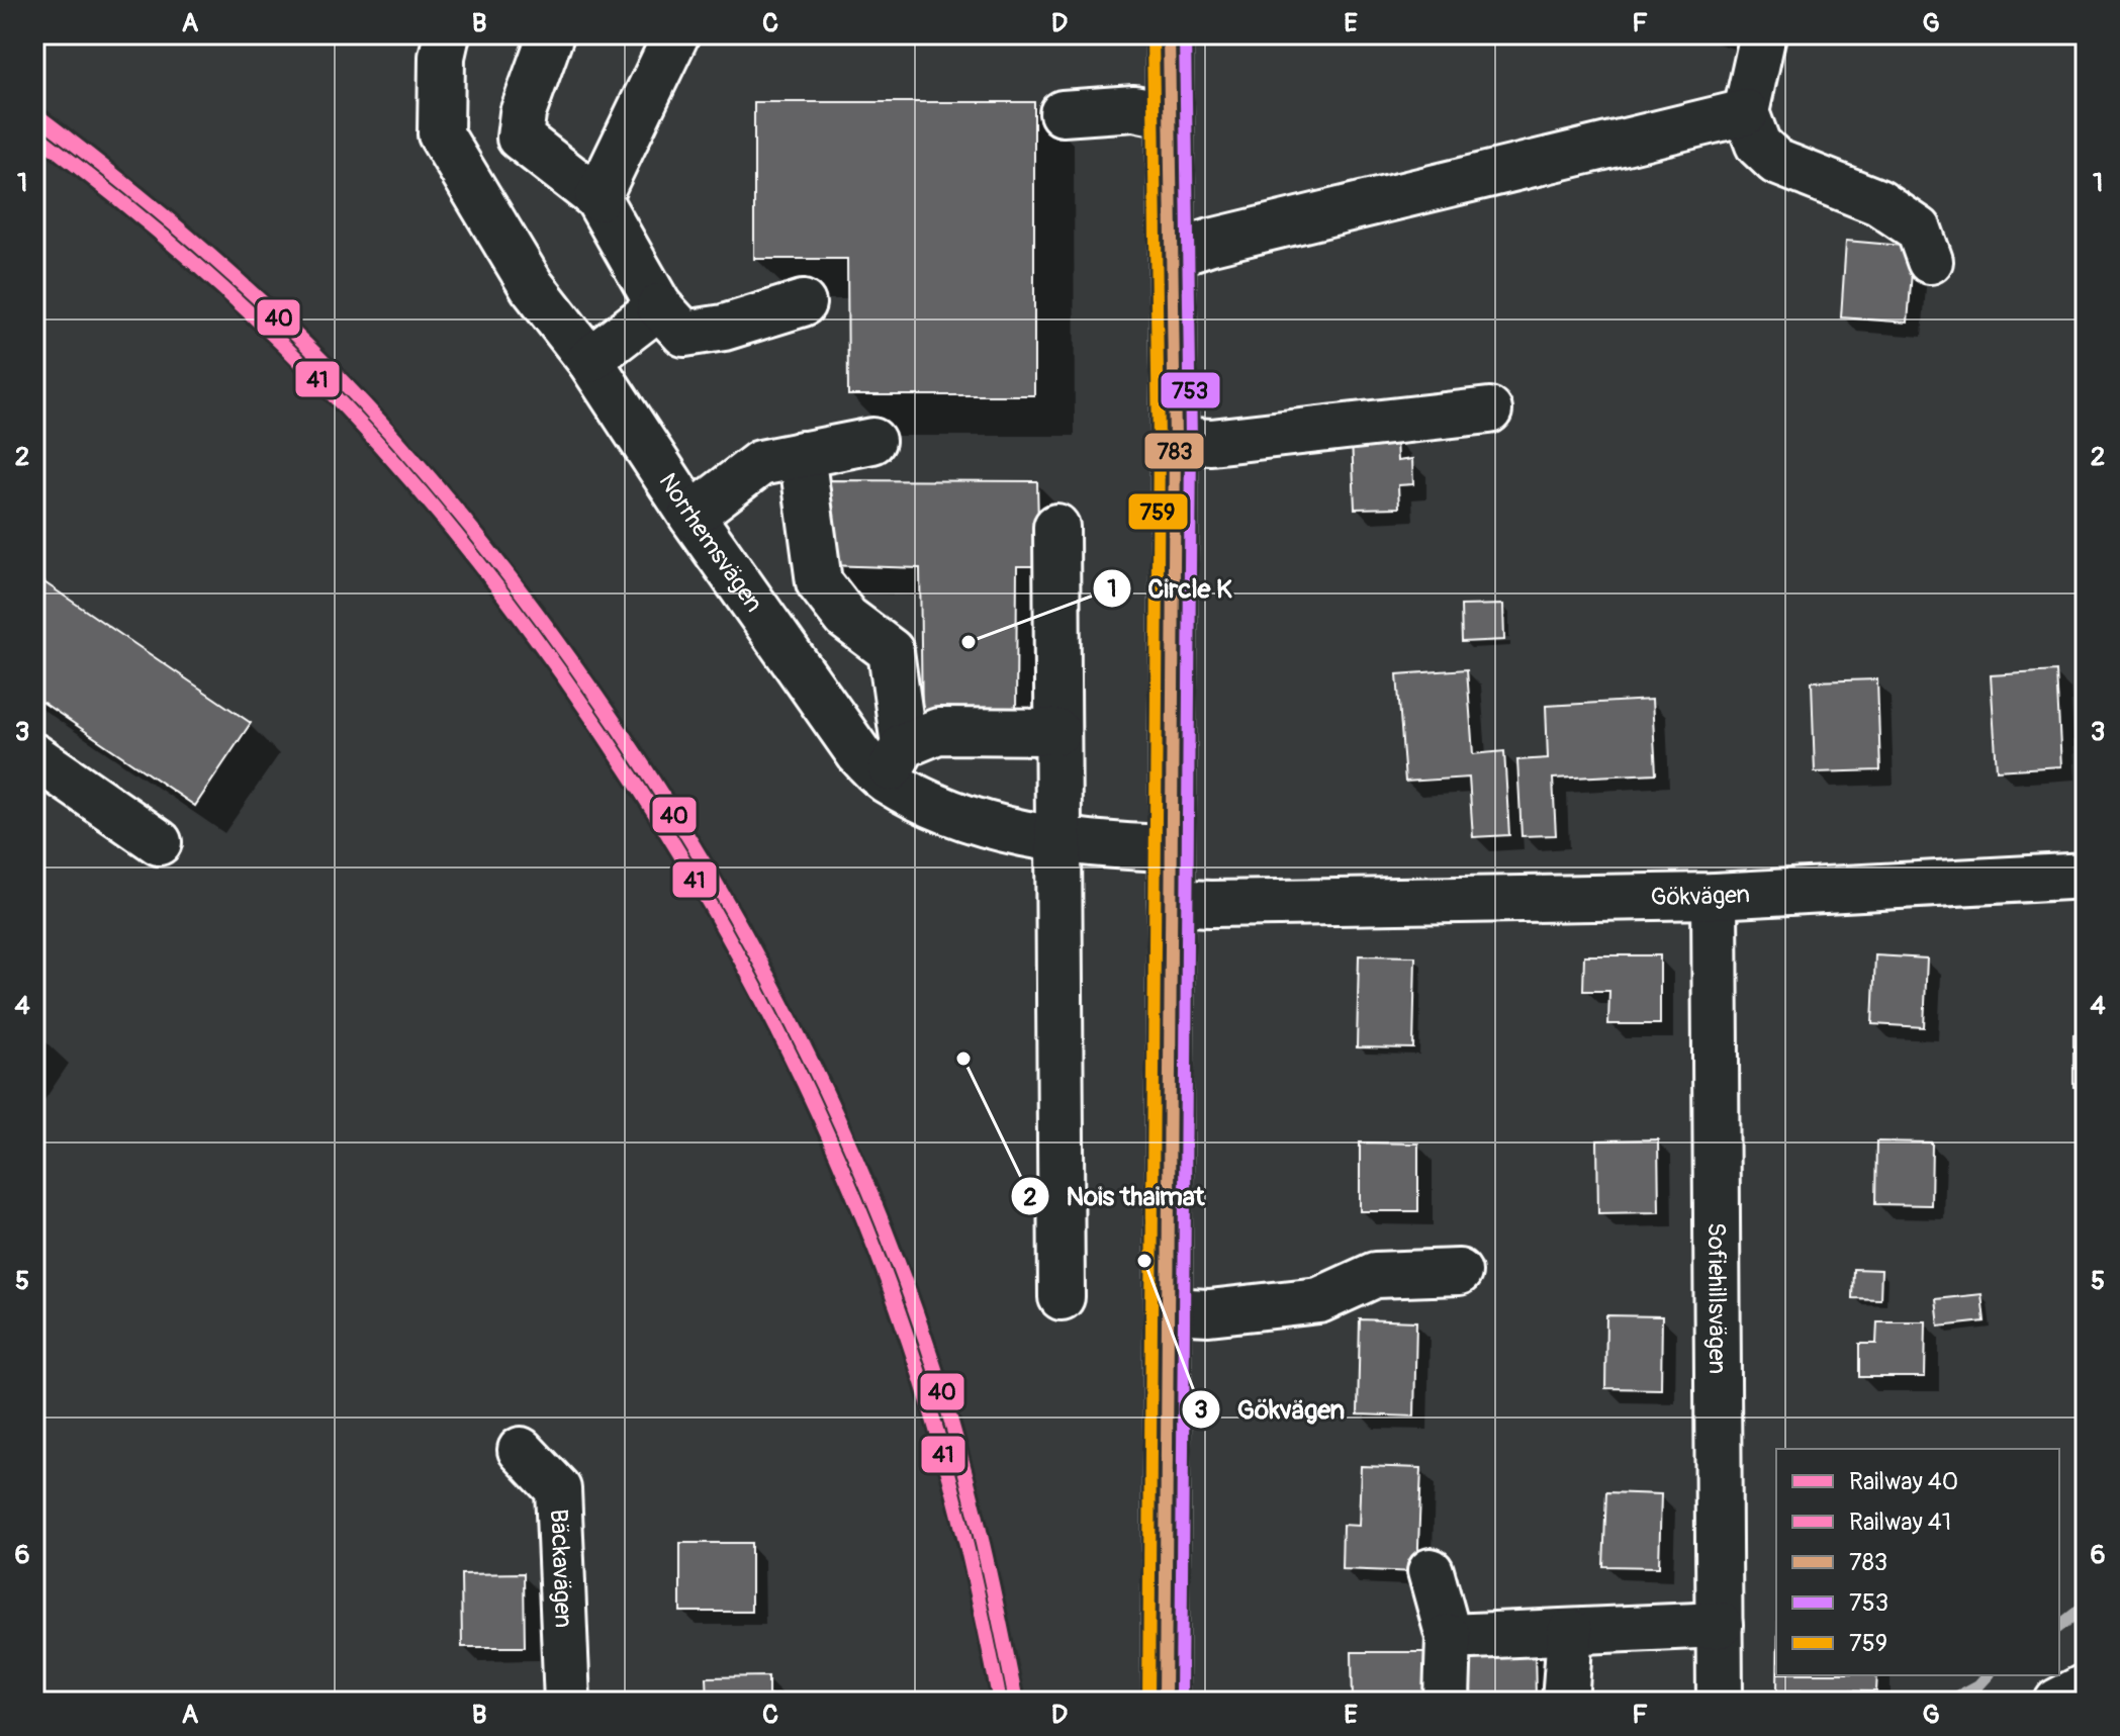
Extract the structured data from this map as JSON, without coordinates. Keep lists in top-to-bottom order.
{
  "streets": {
    "street": [
      "Norrhemsvägen",
      "Gökvägen",
      "Sofiehillsvägen",
      "Bäckavägen"
    ]
  },
  "crossings": [
    ["Gökvägen", "Sofiehillsvägen"]
  ],
  "places": ["Circle K", "Nois thaimat", "Gökvägen"],
  "lines": [
    "transit line 783",
    "transit line 753",
    "transit line 759",
    "rail line 40",
    "rail line 41"
  ],
  "legend": [
    "Railway 40",
    "Railway 41",
    "783",
    "753",
    "759"
  ],
  "grid": {
    "columns": [
      "A",
      "B",
      "C",
      "D",
      "E",
      "F",
      "G"
    ],
    "rows": [
      "1",
      "2",
      "3",
      "4",
      "5",
      "6"
    ]
  }
}
